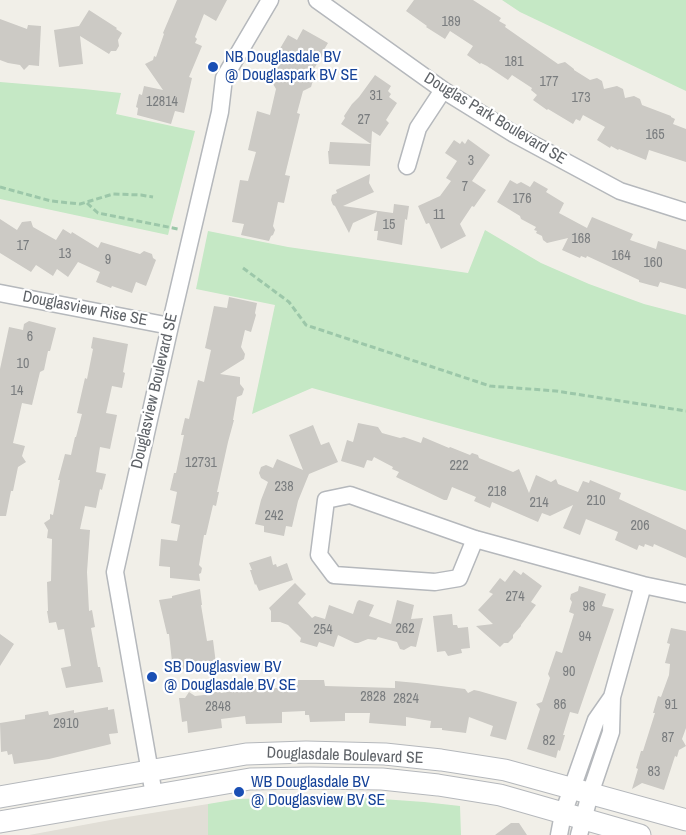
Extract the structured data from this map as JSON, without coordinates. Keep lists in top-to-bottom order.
{
  "streets": {
    "street": [
      "Douglas Park Boulevard SE",
      "Douglasview Rise SE",
      "Douglasview Boulevard SE",
      "Douglasdale Boulevard SE"
    ]
  },
  "crossings": [
    ["Douglasview Rise SE", "Douglasview Boulevard SE"],
    ["Douglasview Boulevard SE", "Douglasdale Boulevard SE"]
  ],
  "places": ["NB Douglasdale BV @ Douglaspark BV SE", "SB Douglasview BV @ Douglasdale BV SE", "WB Douglasdale BV @ Douglasview BV SE"],
  "house_numbers": [
    "189",
    "181",
    "177",
    "31",
    "173",
    "12814",
    "27",
    "165",
    "3",
    "7",
    "176",
    "11",
    "15",
    "168",
    "17",
    "13",
    "164",
    "9",
    "160",
    "6",
    "10",
    "14",
    "12731",
    "222",
    "238",
    "218",
    "210",
    "214",
    "242",
    "206",
    "274",
    "98",
    "262",
    "254",
    "94",
    "90",
    "2828",
    "2824",
    "86",
    "91",
    "2848",
    "2910",
    "87",
    "82",
    "83"
  ]
}
